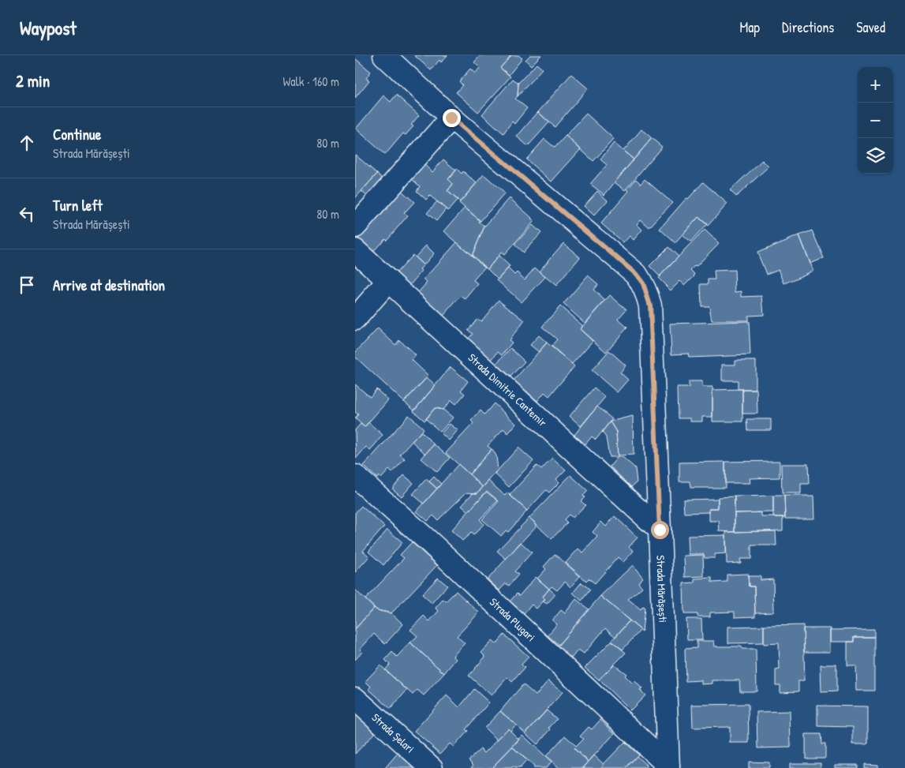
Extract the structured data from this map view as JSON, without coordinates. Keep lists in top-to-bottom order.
{
  "streets": {
    "street": [
      "Strada Dimitrie Cantemir",
      "Strada Mărășești",
      "Strada Plugari",
      "Strada Șelari"
    ]
  },
  "crossings": [
    ["Strada Dimitrie Cantemir", "Strada Mărășești"],
    ["Strada Mărășești", "Strada Plugari"]
  ],
  "page": {
    "header": "Waypost",
    "nav": ["Map", "Directions", "Saved"],
    "heading": ["2 min", "Walk · 160 m"],
    "map_buttons": ["+", "−"],
    "list": [
      ["Continue", "Strada Mărășești", "80 m"],
      ["Turn left", "Strada Mărășești", "80 m"],
      "Arrive at destination"
    ]
  }
}
